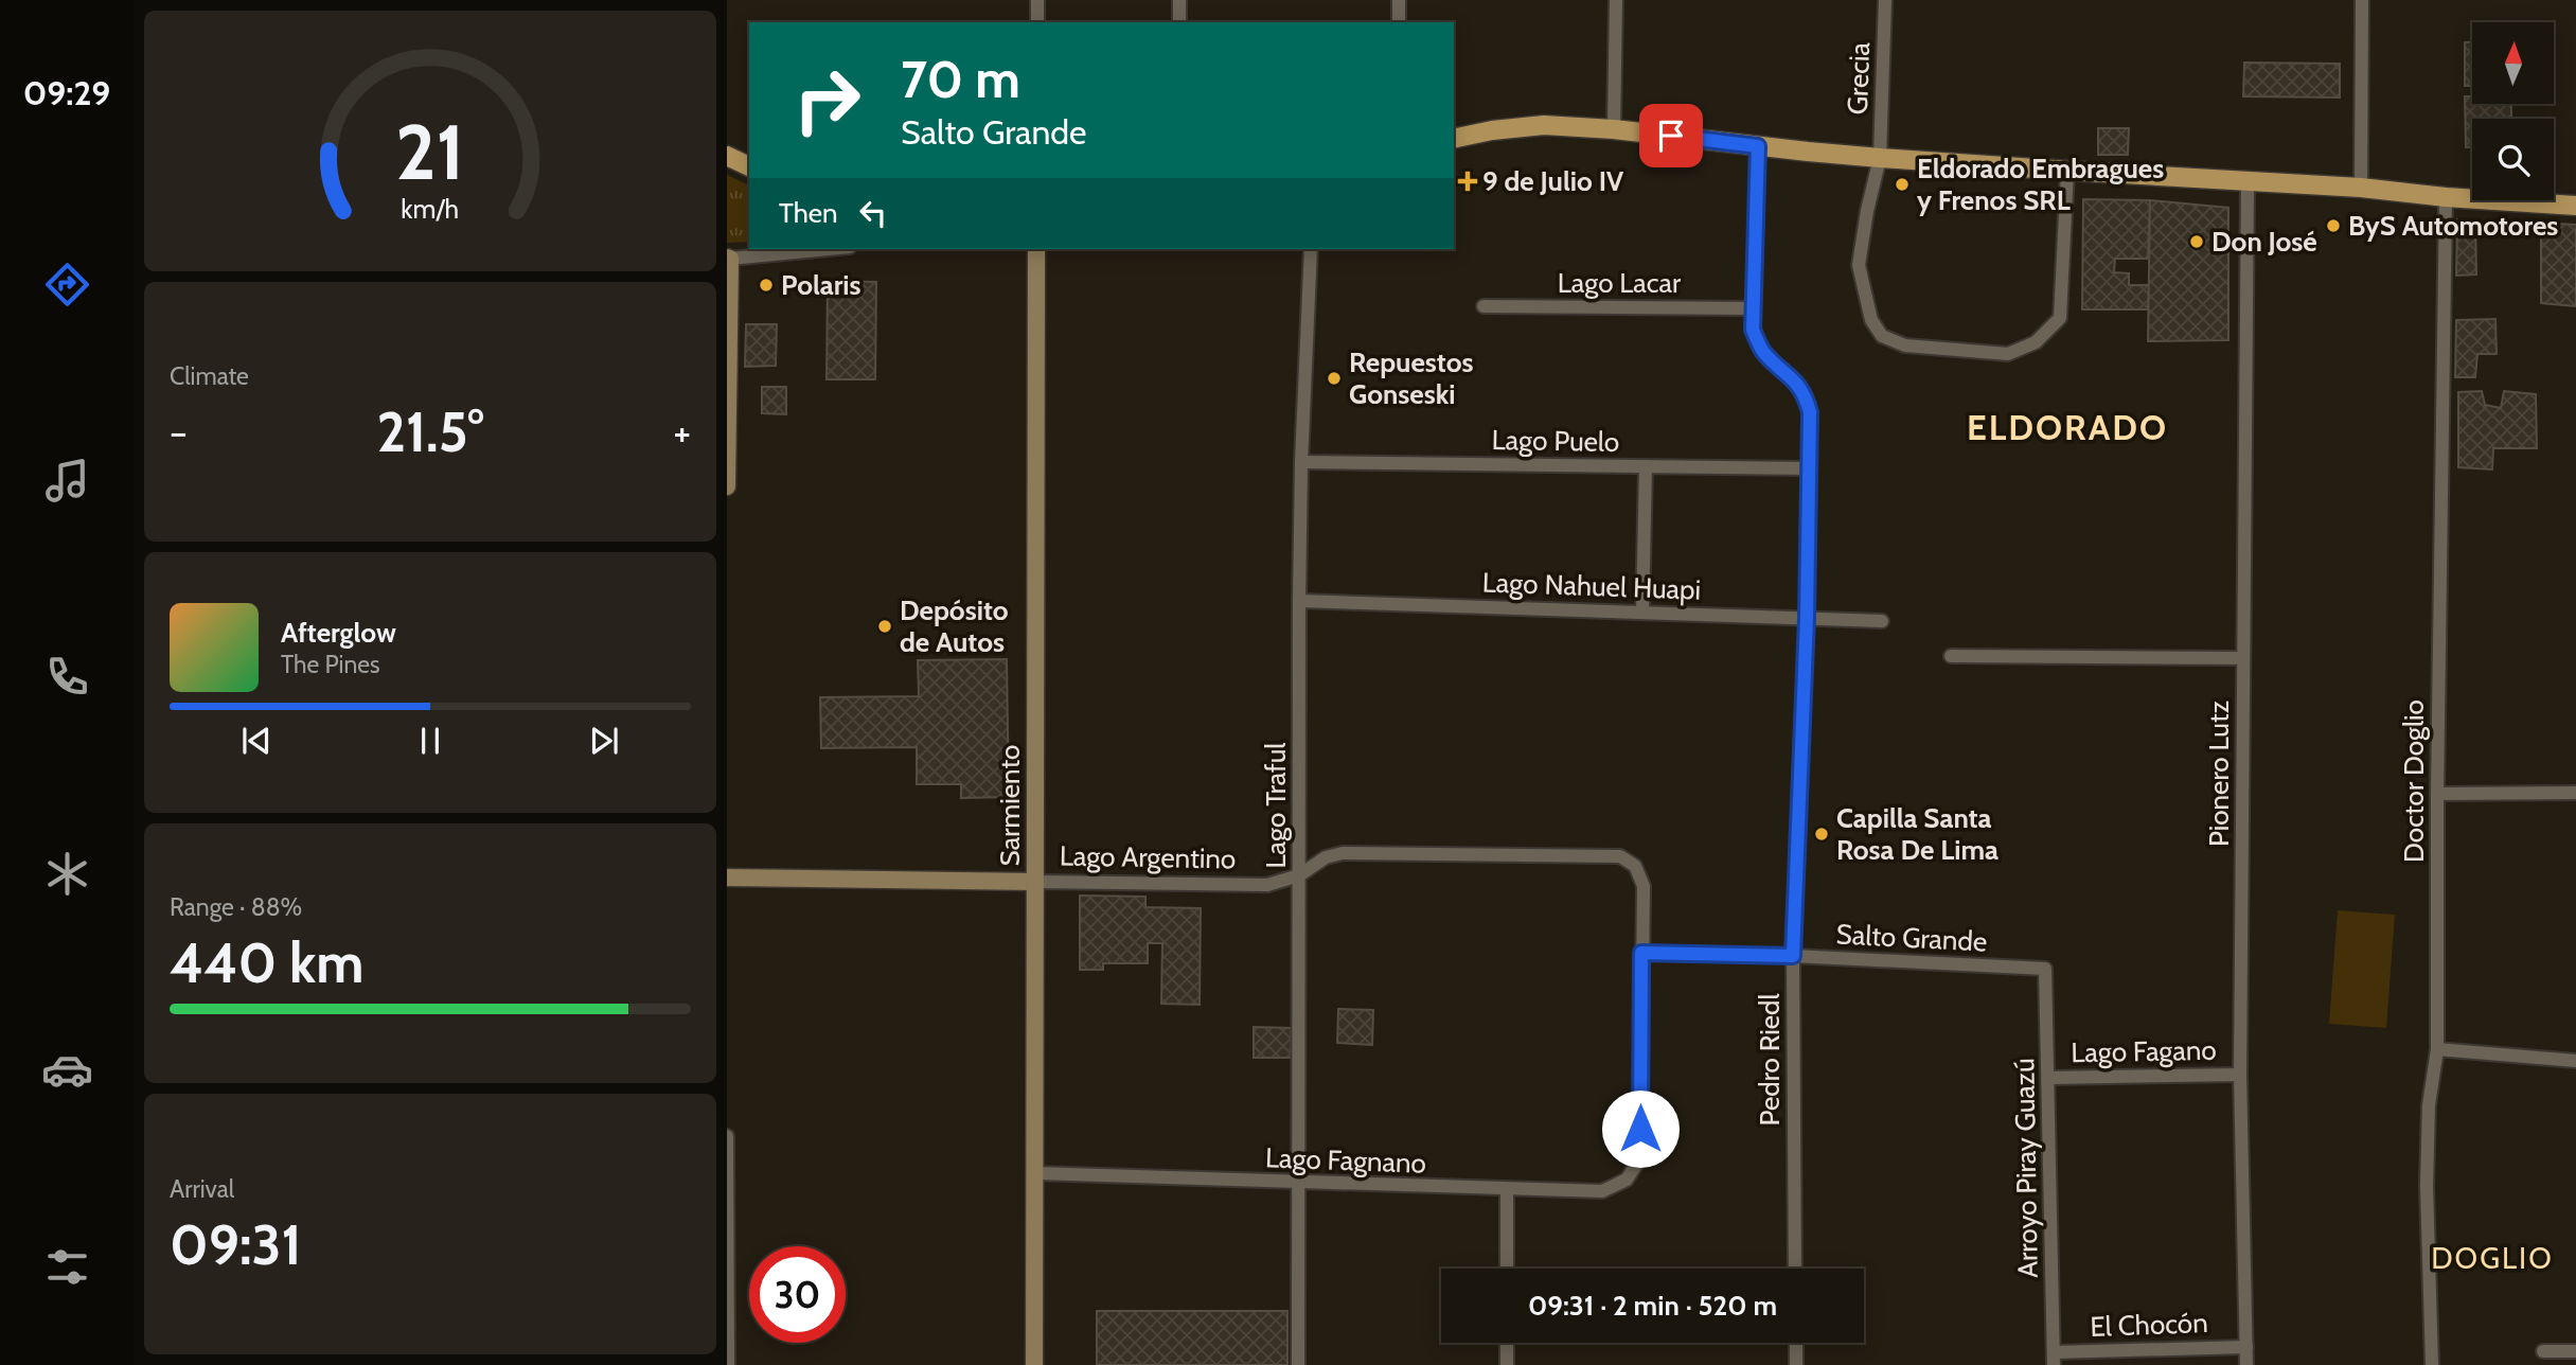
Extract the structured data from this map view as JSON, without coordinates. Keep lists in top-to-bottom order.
{
  "streets": {
    "main road": ["Sarmiento", "Lago Argentino"],
    "street": [
      "Grecia",
      "Lago Lacar",
      "Lago Puelo",
      "Lago Nahuel Huapi",
      "Pionero Lutz",
      "Doctor Doglio",
      "Lago Traful",
      "Salto Grande",
      "Lago Fagano",
      "Pedro Riedl",
      "Lago Fagnano",
      "Arroyo Piray Guazú",
      "El Chocón"
    ]
  },
  "crossings": [
    ["Lago Lacar", "Pedro Riedl"],
    ["Lago Puelo", "Lago Traful"],
    ["Lago Puelo", "Pedro Riedl"],
    ["Lago Nahuel Huapi", "Lago Traful"],
    ["Lago Nahuel Huapi", "Pedro Riedl"],
    ["Pionero Lutz", "Lago Fagano"],
    ["Pionero Lutz", "El Chocón"],
    ["Sarmiento", "Lago Argentino"],
    ["Sarmiento", "Lago Fagnano"],
    ["Lago Traful", "Lago Argentino"],
    ["Lago Traful", "Lago Fagnano"],
    ["Salto Grande", "Pedro Riedl"],
    ["Salto Grande", "Lago Fagnano"],
    ["Salto Grande", "Arroyo Piray Guazú"],
    ["Lago Fagano", "Arroyo Piray Guazú"],
    ["Arroyo Piray Guazú", "El Chocón"]
  ],
  "districts": ["ELDORADO", "DOGLIO"],
  "places": {
    "health": ["9 de Julio IV"],
    "other": [
      "Eldorado Embragues y Frenos SRL",
      "ByS Automotores",
      "Don José",
      "Polaris",
      "Repuestos Gonseski",
      "Depósito de Autos",
      "Capilla Santa Rosa De Lima"
    ]
  },
  "north": "top",
  "page": {
    "tabs": "09:29",
    "turn": ["70 m", "Salto Grande"],
    "then": "Then",
    "tile": [
      "Climate",
      ["Range · 88%", "440 km"],
      ["Arrival", "09:31"]
    ],
    "heat": ["−", "21.5°", "+"],
    "song": ["Afterglow", "The Pines"],
    "limit": "30",
    "trip": "09:31 · 2 min · 520 m",
    "gauge": ["21", "km/h"]
  }
}
